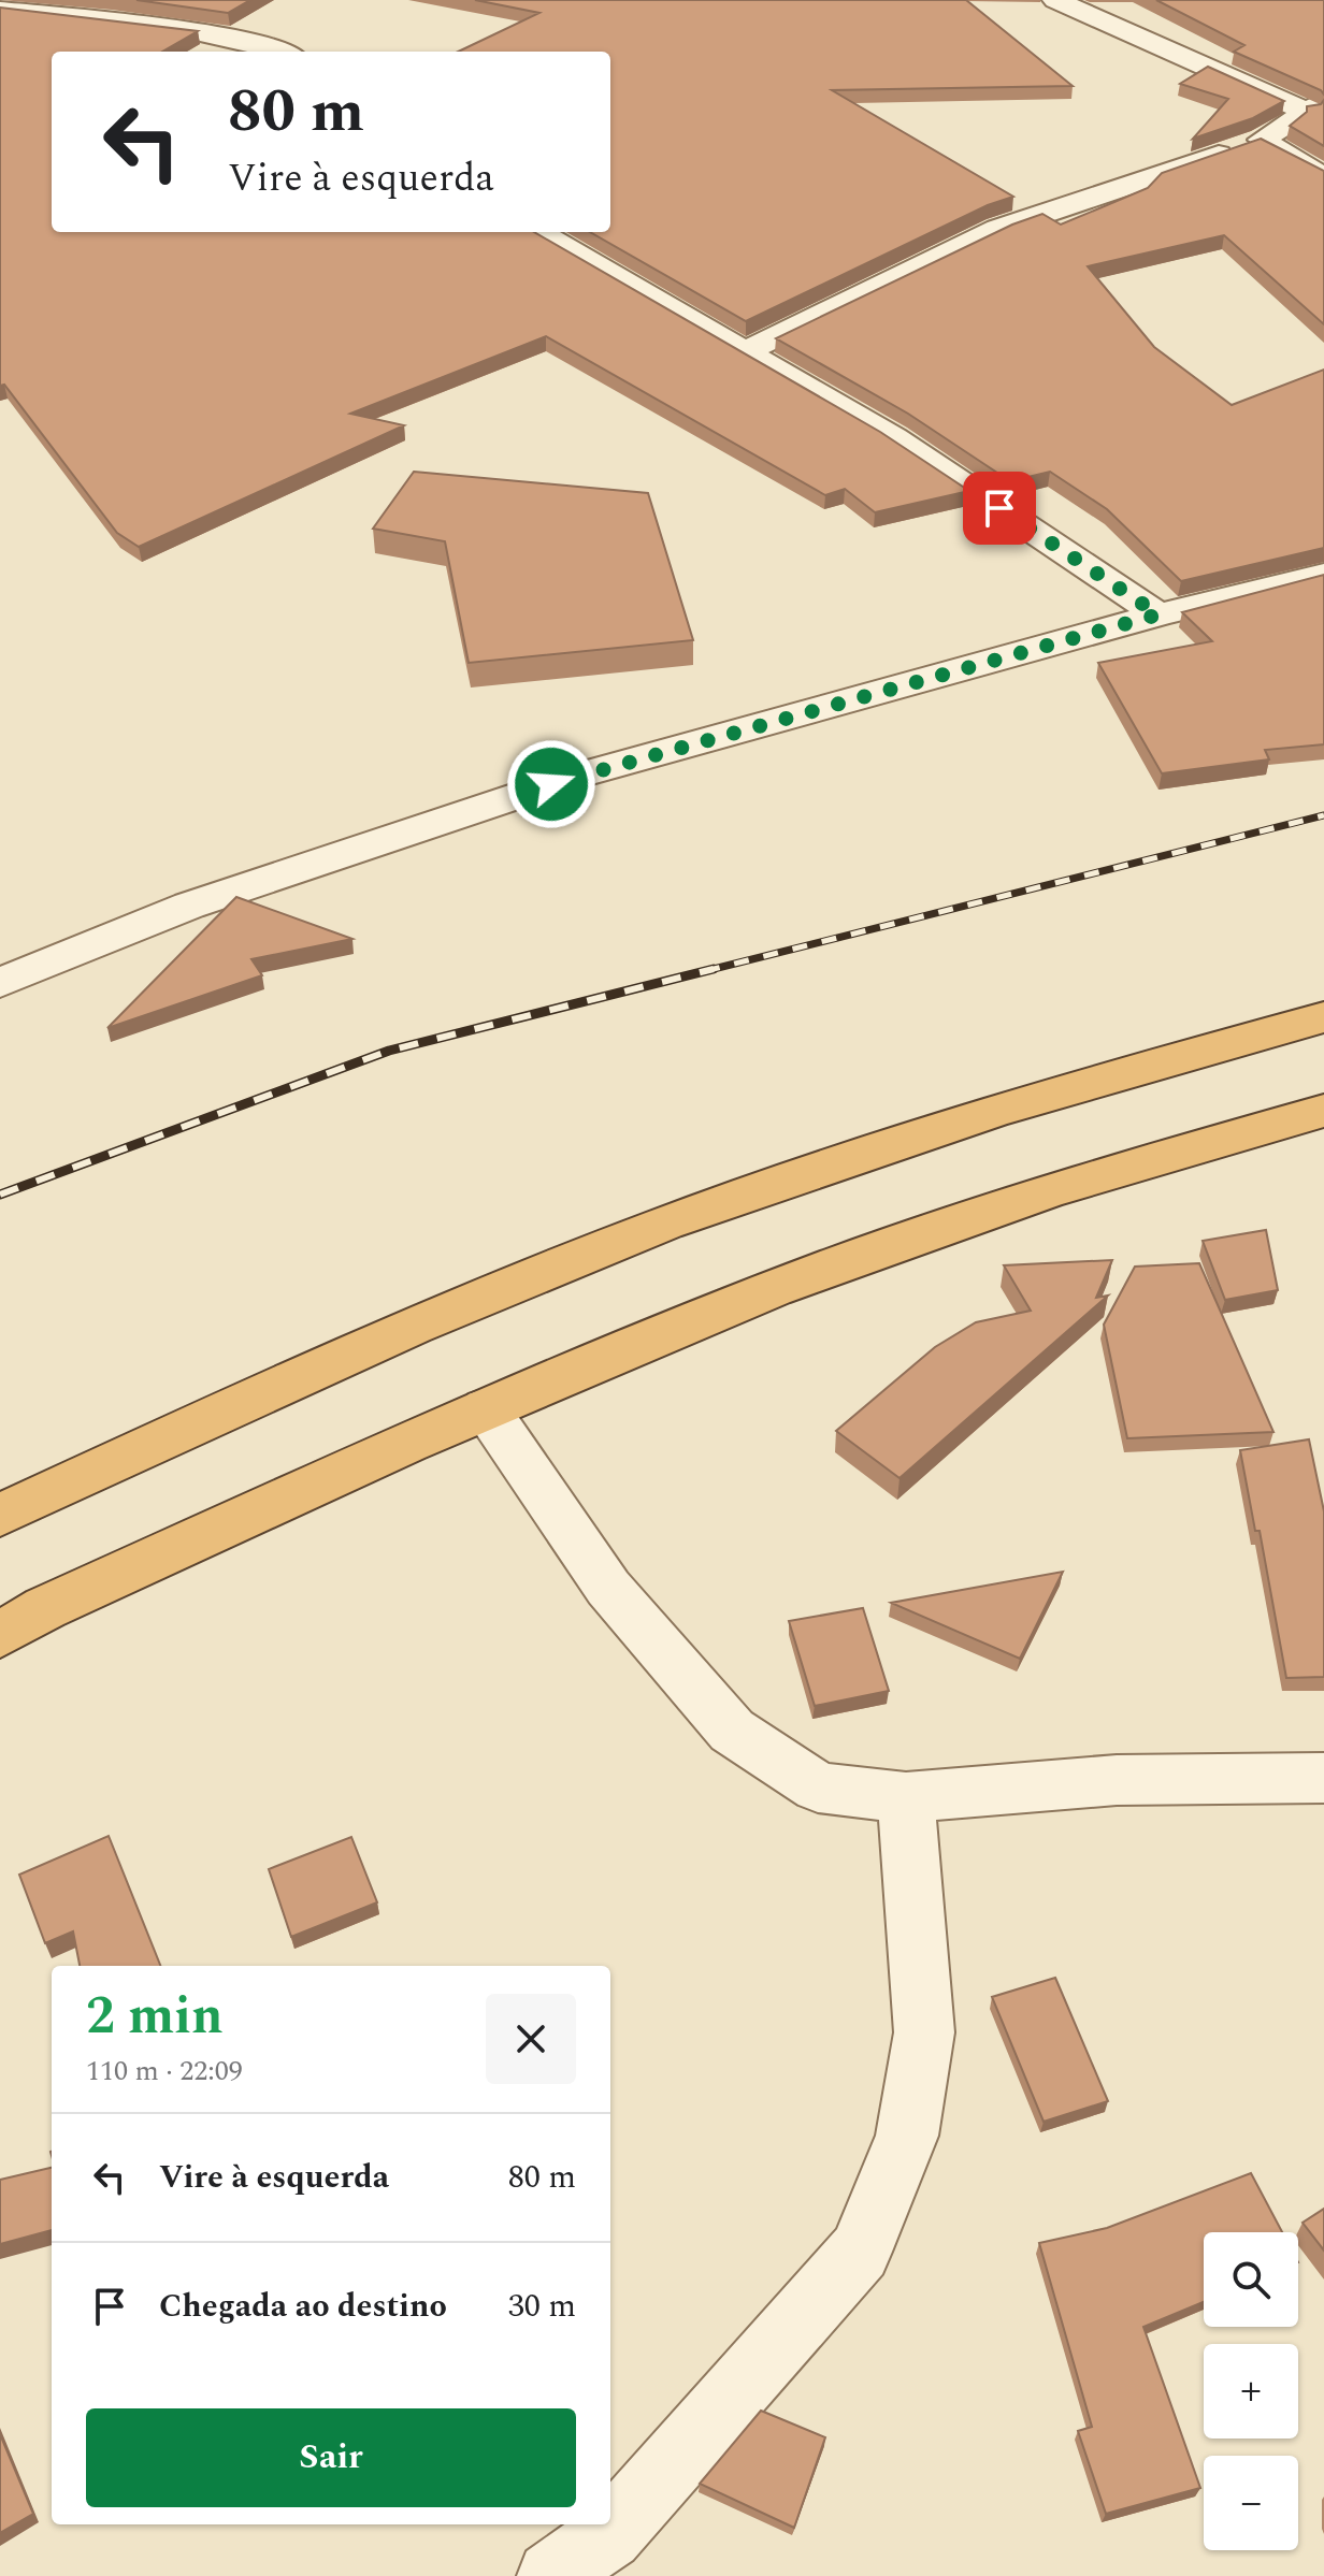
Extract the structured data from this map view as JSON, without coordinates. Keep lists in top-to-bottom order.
{
  "page": {
    "turn": ["80 m", "Vire à esquerda"],
    "heading": ["2 min", "110 m · 22:09"],
    "list": [
      {
        "name": "Vire à esquerda",
        "value": "80 m"
      },
      {
        "name": "Chegada ao destino",
        "value": "30 m"
      }
    ],
    "map_buttons": ["+", "−"],
    "buttons": "Sair"
  }
}
